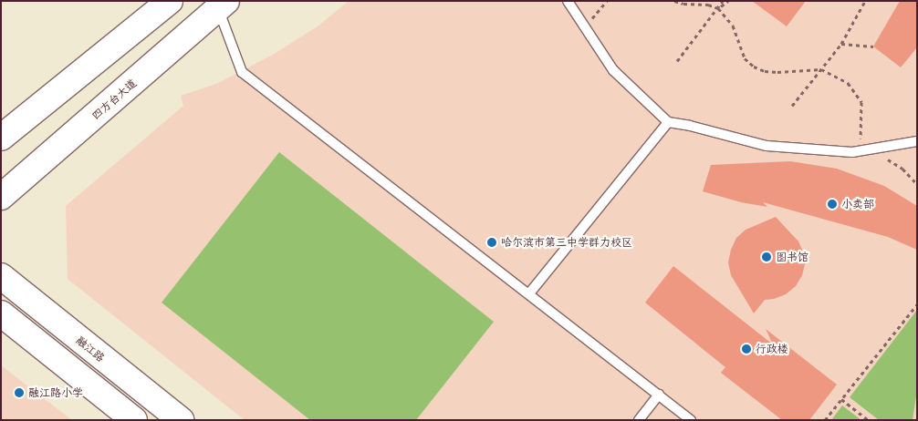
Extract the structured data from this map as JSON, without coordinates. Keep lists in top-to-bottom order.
{
  "streets": {
    "main road": ["四方台大道", "融江路"]
  },
  "places": [
    "小卖部",
    "哈尔滨市第三中学群力校区",
    "图书馆",
    "行政楼",
    "融江路小学"
  ]
}
